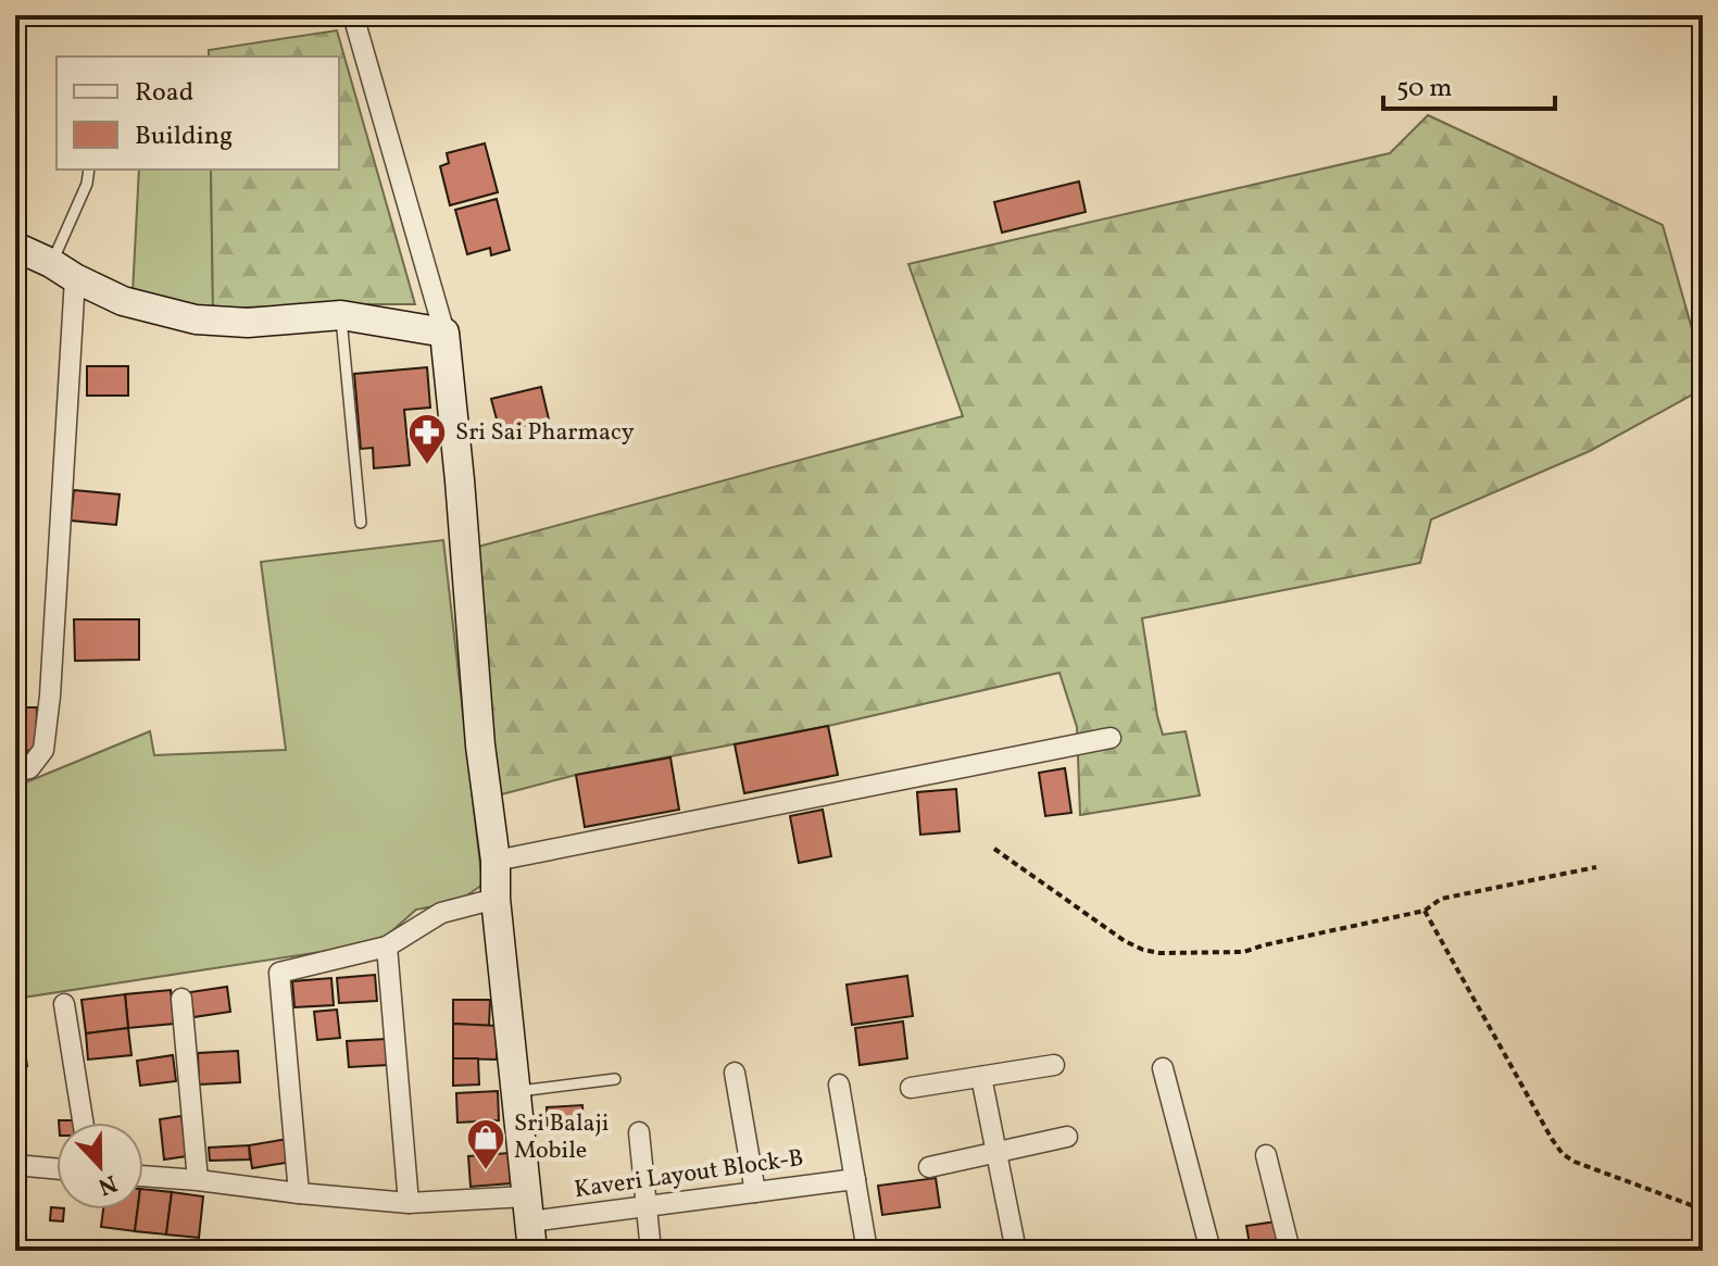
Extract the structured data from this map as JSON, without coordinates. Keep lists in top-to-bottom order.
{
  "streets": {
    "street": ["Kaveri Layout Block-B"]
  },
  "places": {
    "pharmacy": ["Sri Sai Pharmacy"],
    "shop": ["Sri Balaji Mobile"]
  },
  "legend": ["Road", "Building"],
  "scale_bar": "50 m",
  "north": "bottom"
}
